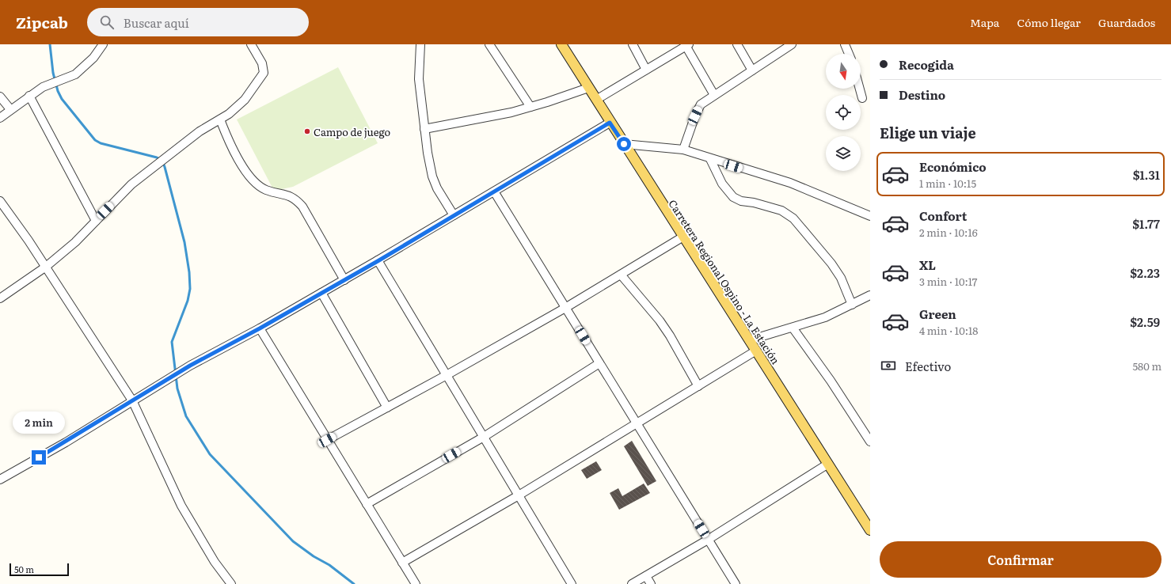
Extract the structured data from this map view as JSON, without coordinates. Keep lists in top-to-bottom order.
{
  "streets": {
    "main road": ["Carretera Regional Ospino - La Estación"]
  },
  "places": ["Campo de juego"],
  "scale_bar": "50 m",
  "north": "bottom",
  "page": {
    "header": "Zipcab",
    "search": "Buscar aquí",
    "nav": ["Mapa", "Cómo llegar", "Guardados"],
    "banner": ["Recogida", "Destino"],
    "heading": "Elige un viaje",
    "list": [
      {
        "name": "Económico",
        "note": "1 min · 10:15",
        "value": "$1.31"
      },
      {
        "name": "Confort",
        "note": "2 min · 10:16",
        "value": "$1.77"
      },
      {
        "name": "XL",
        "note": "3 min · 10:17",
        "value": "$2.23"
      },
      {
        "name": "Green",
        "note": "4 min · 10:18",
        "value": "$2.59"
      }
    ],
    "pay": ["Efectivo", "580 m"],
    "bubble": "2 min",
    "buttons": "Confirmar",
    "scale": "50 m"
  }
}
